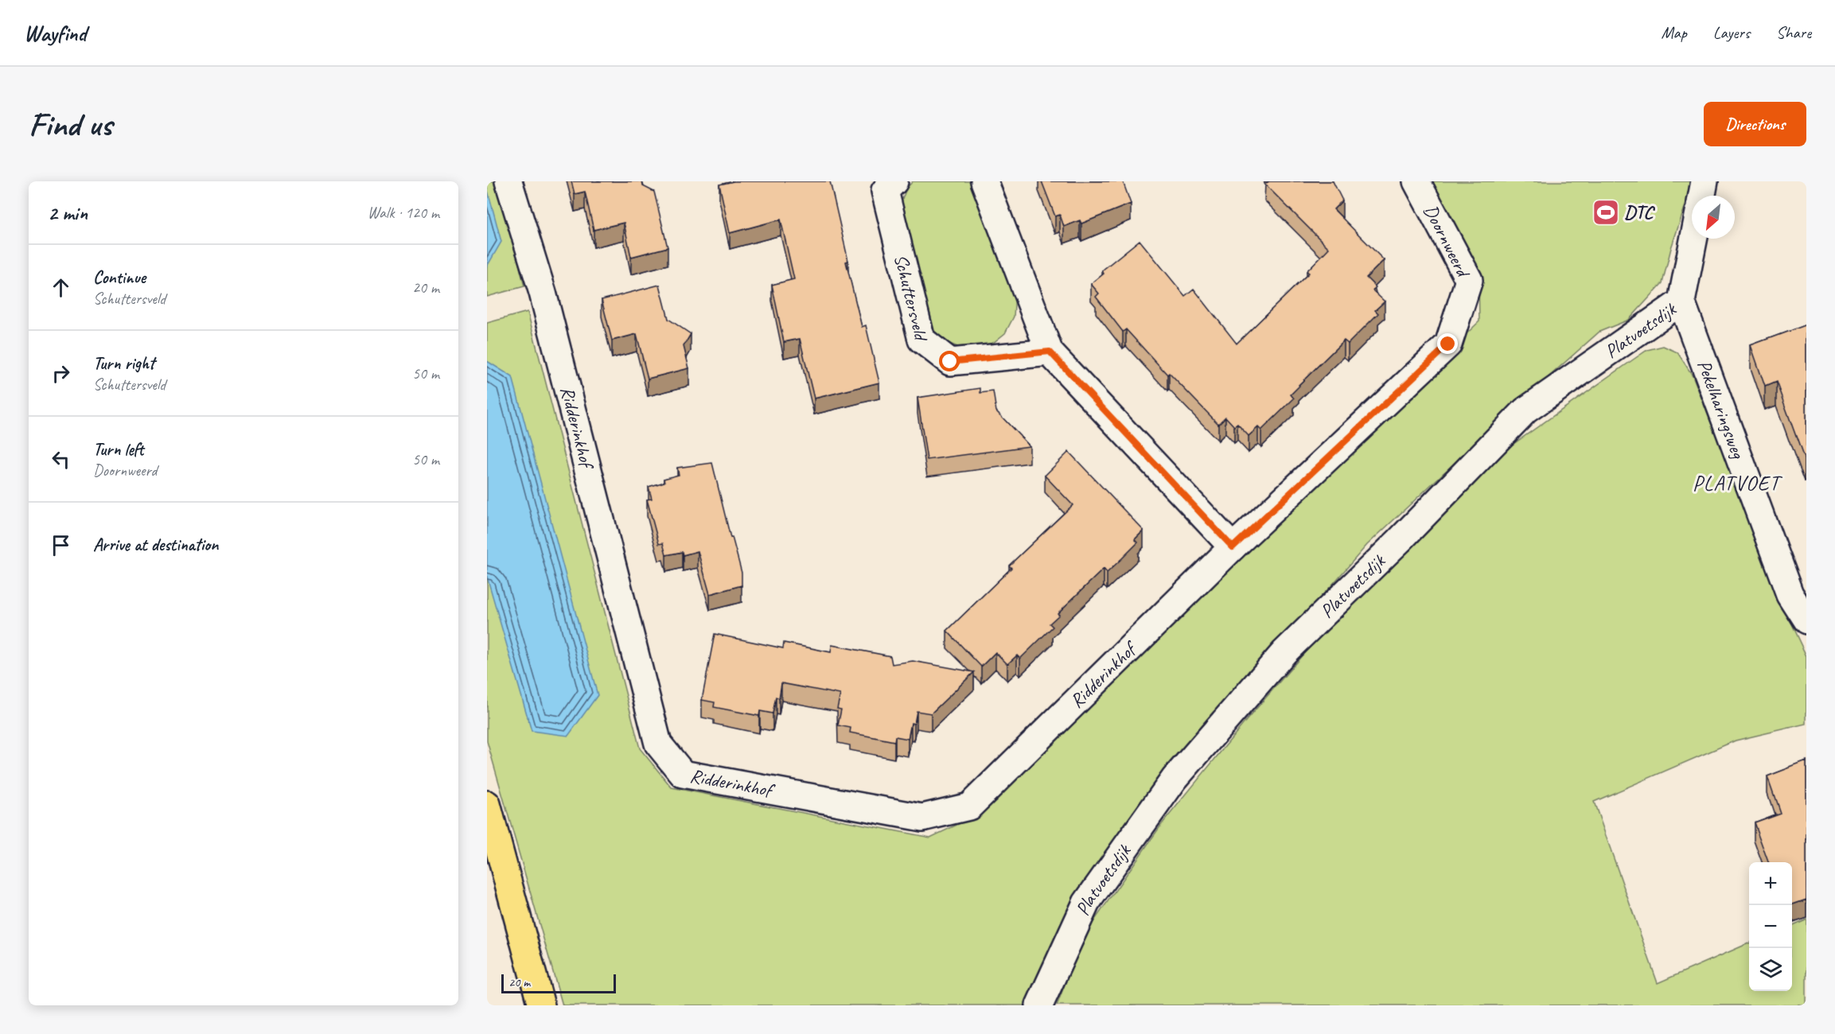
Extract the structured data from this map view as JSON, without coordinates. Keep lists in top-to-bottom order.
{
  "streets": {
    "street": [
      "Doornweerd",
      "Schuttersveld",
      "Platvoetsdijk",
      "Pekelharingsweg",
      "Ridderinkhof"
    ]
  },
  "crossings": [
    ["Doornweerd", "Ridderinkhof"],
    ["Platvoetsdijk", "Pekelharingsweg"]
  ],
  "districts": ["PLATVOET"],
  "places": {
    "sports": ["DTC"]
  },
  "scale_bar": "20 m",
  "north": "bottom left",
  "page": {
    "header": "Wayfind",
    "nav": ["Map", "Layers", "Share"],
    "buttons": "Directions",
    "title": "Find us",
    "heading": ["2 min", "Walk · 120 m"],
    "list": [
      ["Continue", "Schuttersveld", "20 m"],
      ["Turn right", "Schuttersveld", "50 m"],
      ["Turn left", "Doornweerd", "50 m"],
      "Arrive at destination"
    ],
    "map_buttons": ["+", "−"],
    "scale": "20 m"
  }
}
